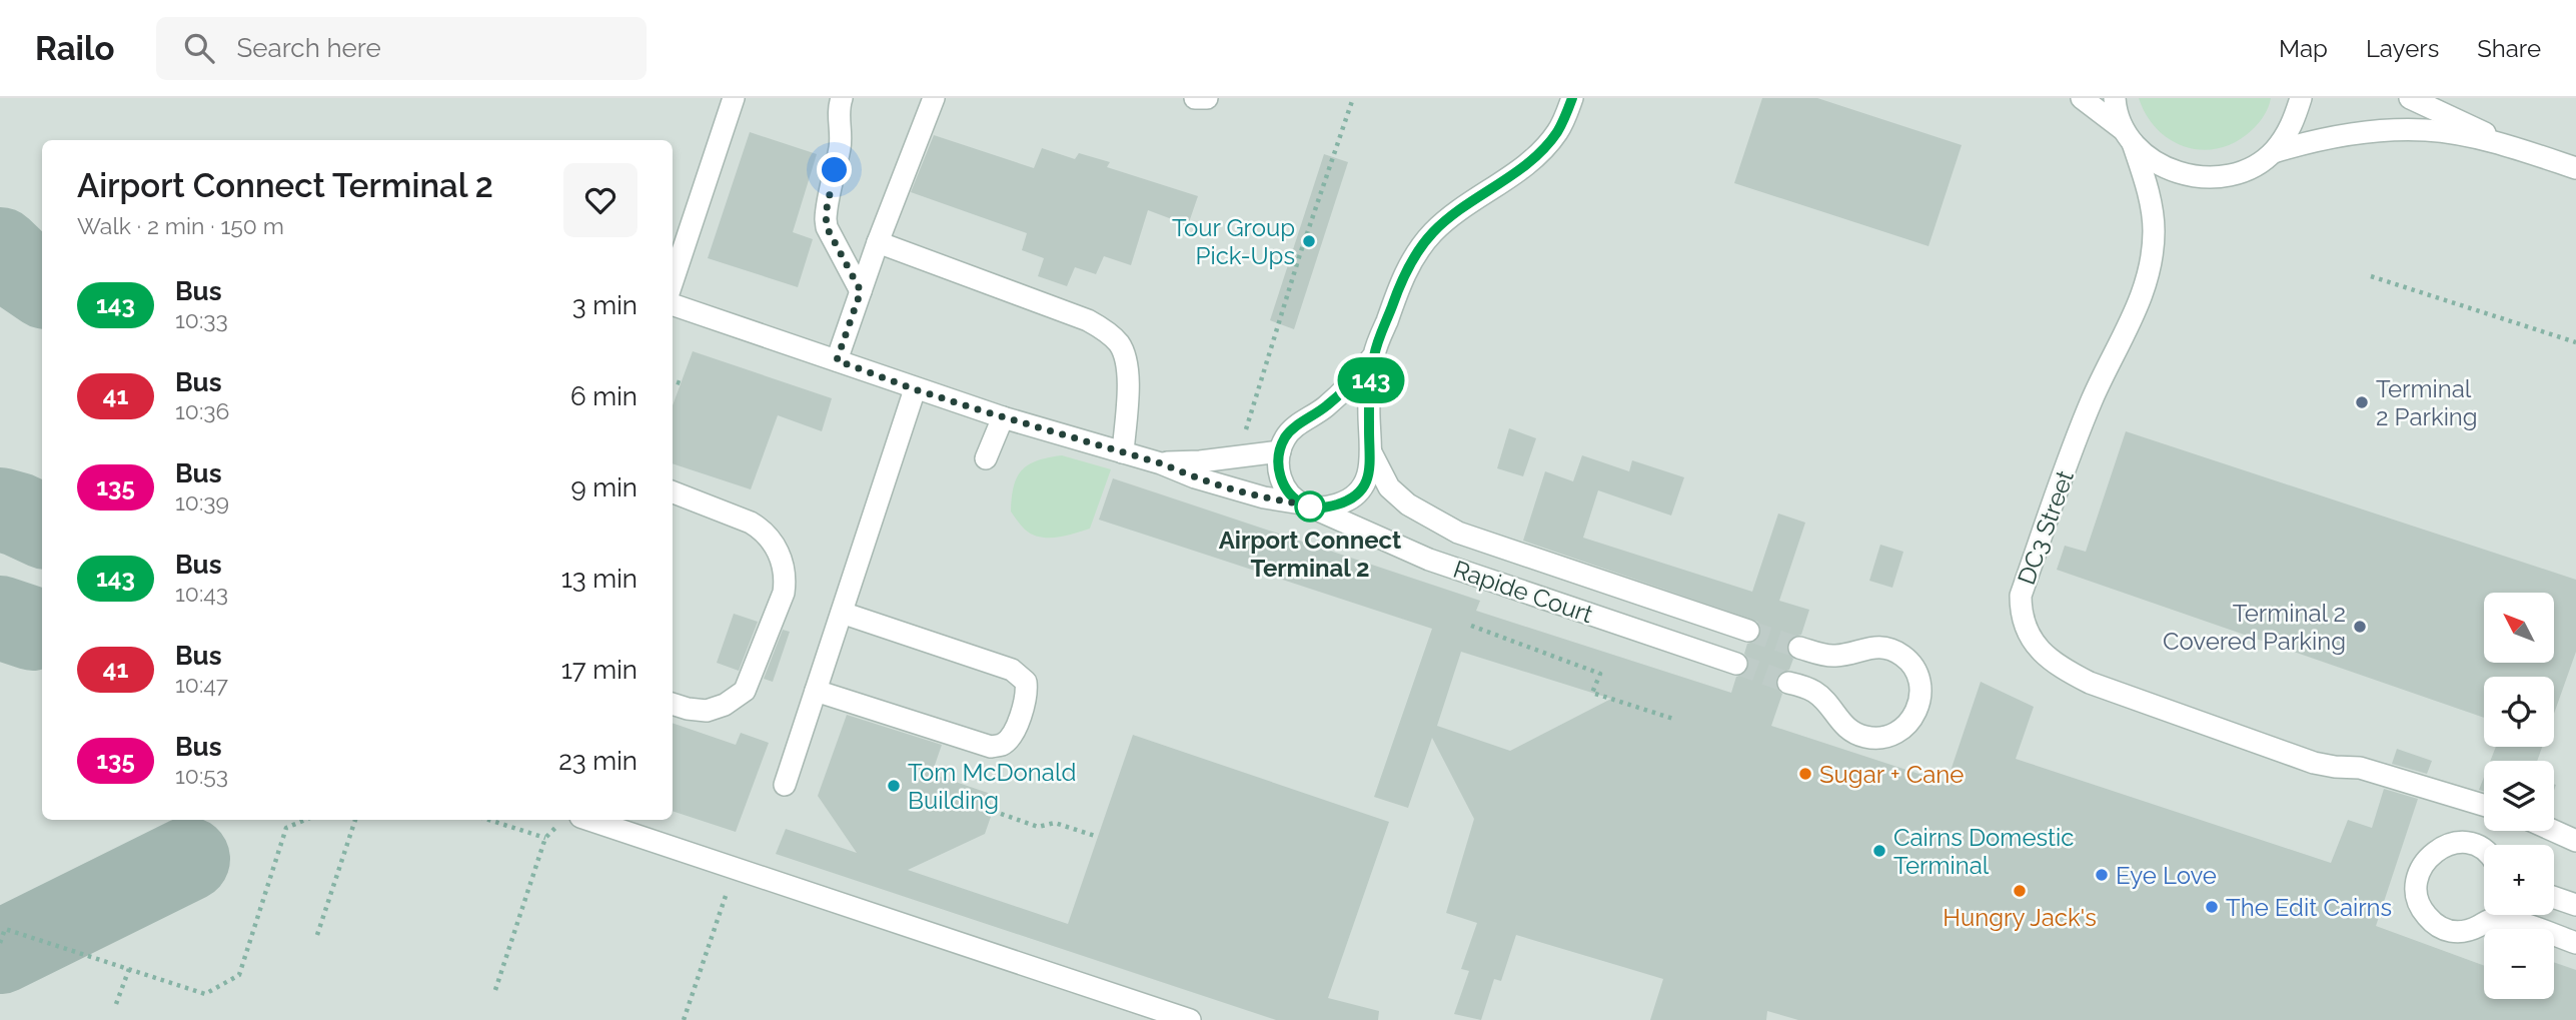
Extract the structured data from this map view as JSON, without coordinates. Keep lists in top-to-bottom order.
{
  "streets": {
    "street": ["DC3 Street", "Rapide Court"]
  },
  "places": [
    "Tour Group Pick-Ups",
    "Terminal 2 Parking",
    "Airport Connect Terminal 2",
    "Terminal 2 Covered Parking",
    "Sugar + Cane",
    "Tom McDonald Building",
    "Cairns Domestic Terminal",
    "Eye Love",
    "Hungry Jack's",
    "The Edit Cairns"
  ],
  "lines": ["bus line 143"],
  "north": "top left",
  "page": {
    "header": "Railo",
    "search": "Search here",
    "nav": ["Map", "Layers", "Share"],
    "on_map": "143",
    "heading": ["Airport Connect Terminal 2", "Walk · 2 min · 150 m"],
    "list": [
      {
        "mark": "143",
        "name": "Bus",
        "note": "10:33",
        "value": "3 min"
      },
      {
        "mark": "41",
        "name": "Bus",
        "note": "10:36",
        "value": "6 min"
      },
      {
        "mark": "135",
        "name": "Bus",
        "note": "10:39",
        "value": "9 min"
      },
      {
        "mark": "143",
        "name": "Bus",
        "note": "10:43",
        "value": "13 min"
      },
      {
        "mark": "41",
        "name": "Bus",
        "note": "10:47",
        "value": "17 min"
      },
      {
        "mark": "135",
        "name": "Bus",
        "note": "10:53",
        "value": "23 min"
      }
    ],
    "map_buttons": ["+", "−"]
  }
}
